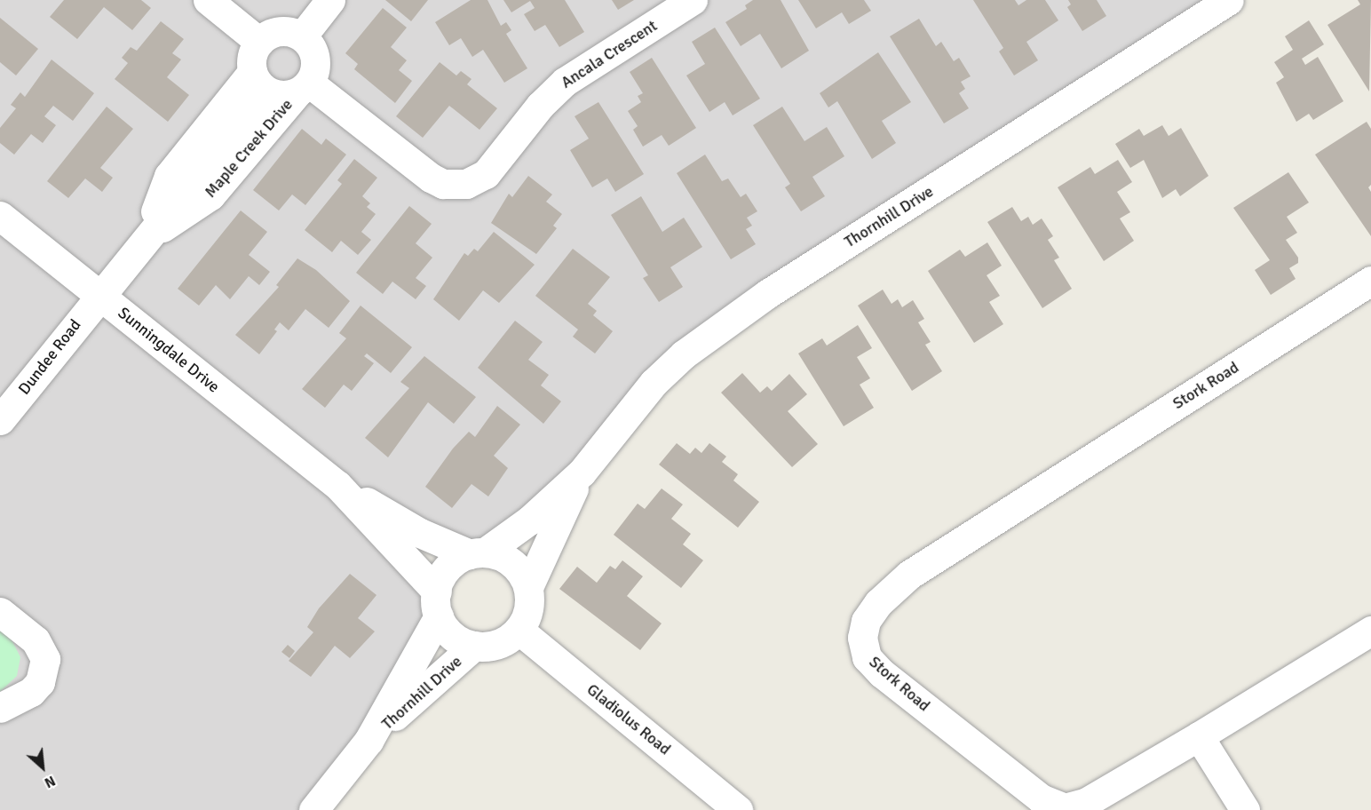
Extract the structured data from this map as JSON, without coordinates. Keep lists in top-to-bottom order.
{
  "streets": {
    "street": [
      "Ancala Crescent",
      "Maple Creek Drive",
      "Thornhill Drive",
      "Sunningdale Drive",
      "Dundee Road",
      "Stork Road",
      "Gladiolus Road"
    ]
  },
  "crossings": [
    ["Ancala Crescent", "Maple Creek Drive"],
    ["Maple Creek Drive", "Sunningdale Drive"],
    ["Maple Creek Drive", "Dundee Road"],
    ["Thornhill Drive", "Sunningdale Drive"],
    ["Thornhill Drive", "Gladiolus Road"],
    ["Sunningdale Drive", "Dundee Road"],
    ["Sunningdale Drive", "Gladiolus Road"]
  ],
  "north": "bottom right"
}
